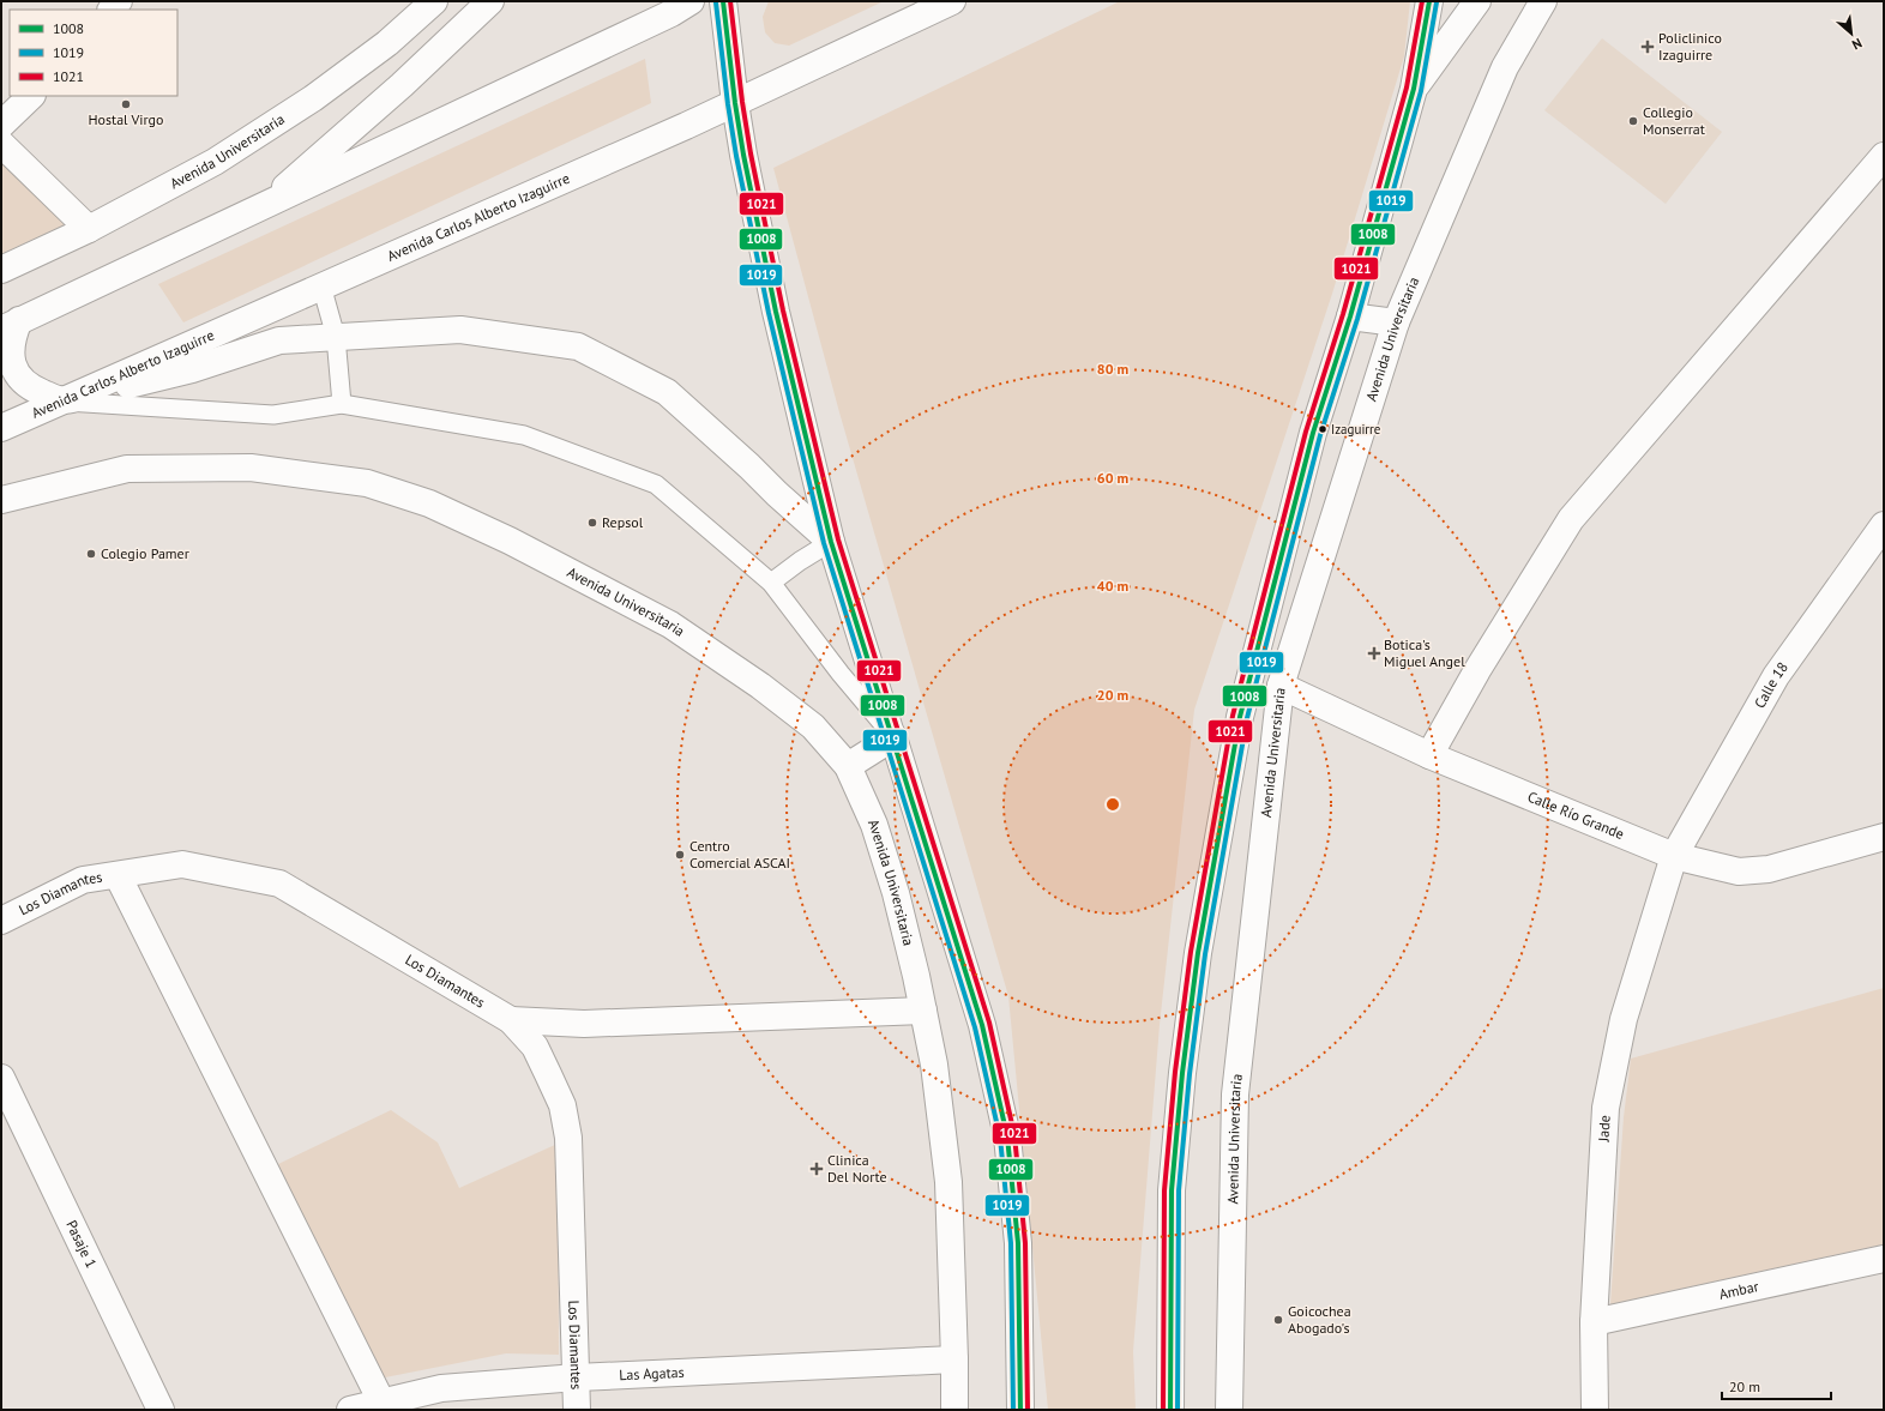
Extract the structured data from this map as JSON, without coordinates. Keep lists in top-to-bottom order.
{
  "streets": {
    "street": [
      "Avenida Universitaria",
      "Avenida Carlos Alberto Izaguirre",
      "Calle 18",
      "Calle Río Grande",
      "Los Diamantes",
      "Jade",
      "Pasaje 1",
      "Ambar",
      "Las Agatas"
    ]
  },
  "crossings": [
    ["Avenida Universitaria", "Calle Río Grande"],
    ["Avenida Universitaria", "Las Agatas"],
    ["Calle 18", "Calle Río Grande"],
    ["Calle 18", "Jade"],
    ["Calle Río Grande", "Jade"],
    ["Los Diamantes", "Las Agatas"],
    ["Jade", "Ambar"]
  ],
  "places": {
    "health": ["Policlinico Izaguirre", "Botica's Miguel Angel", "Clinica Del Norte"],
    "other": [
      "Hostal Virgo",
      "Collegio Monserrat",
      "Izaguirre",
      "Repsol",
      "Colegio Pamer",
      "Centro Comercial ASCAI",
      "Goicochea Abogado's"
    ]
  },
  "lines": ["transit line 1008", "transit line 1021", "transit line 1019"],
  "legend": ["1008", "1019", "1021"],
  "scale_bar": "20 m",
  "north": "bottom right",
  "rings": [
    "80 m",
    "60 m",
    "40 m",
    "20 m"
  ]
}
